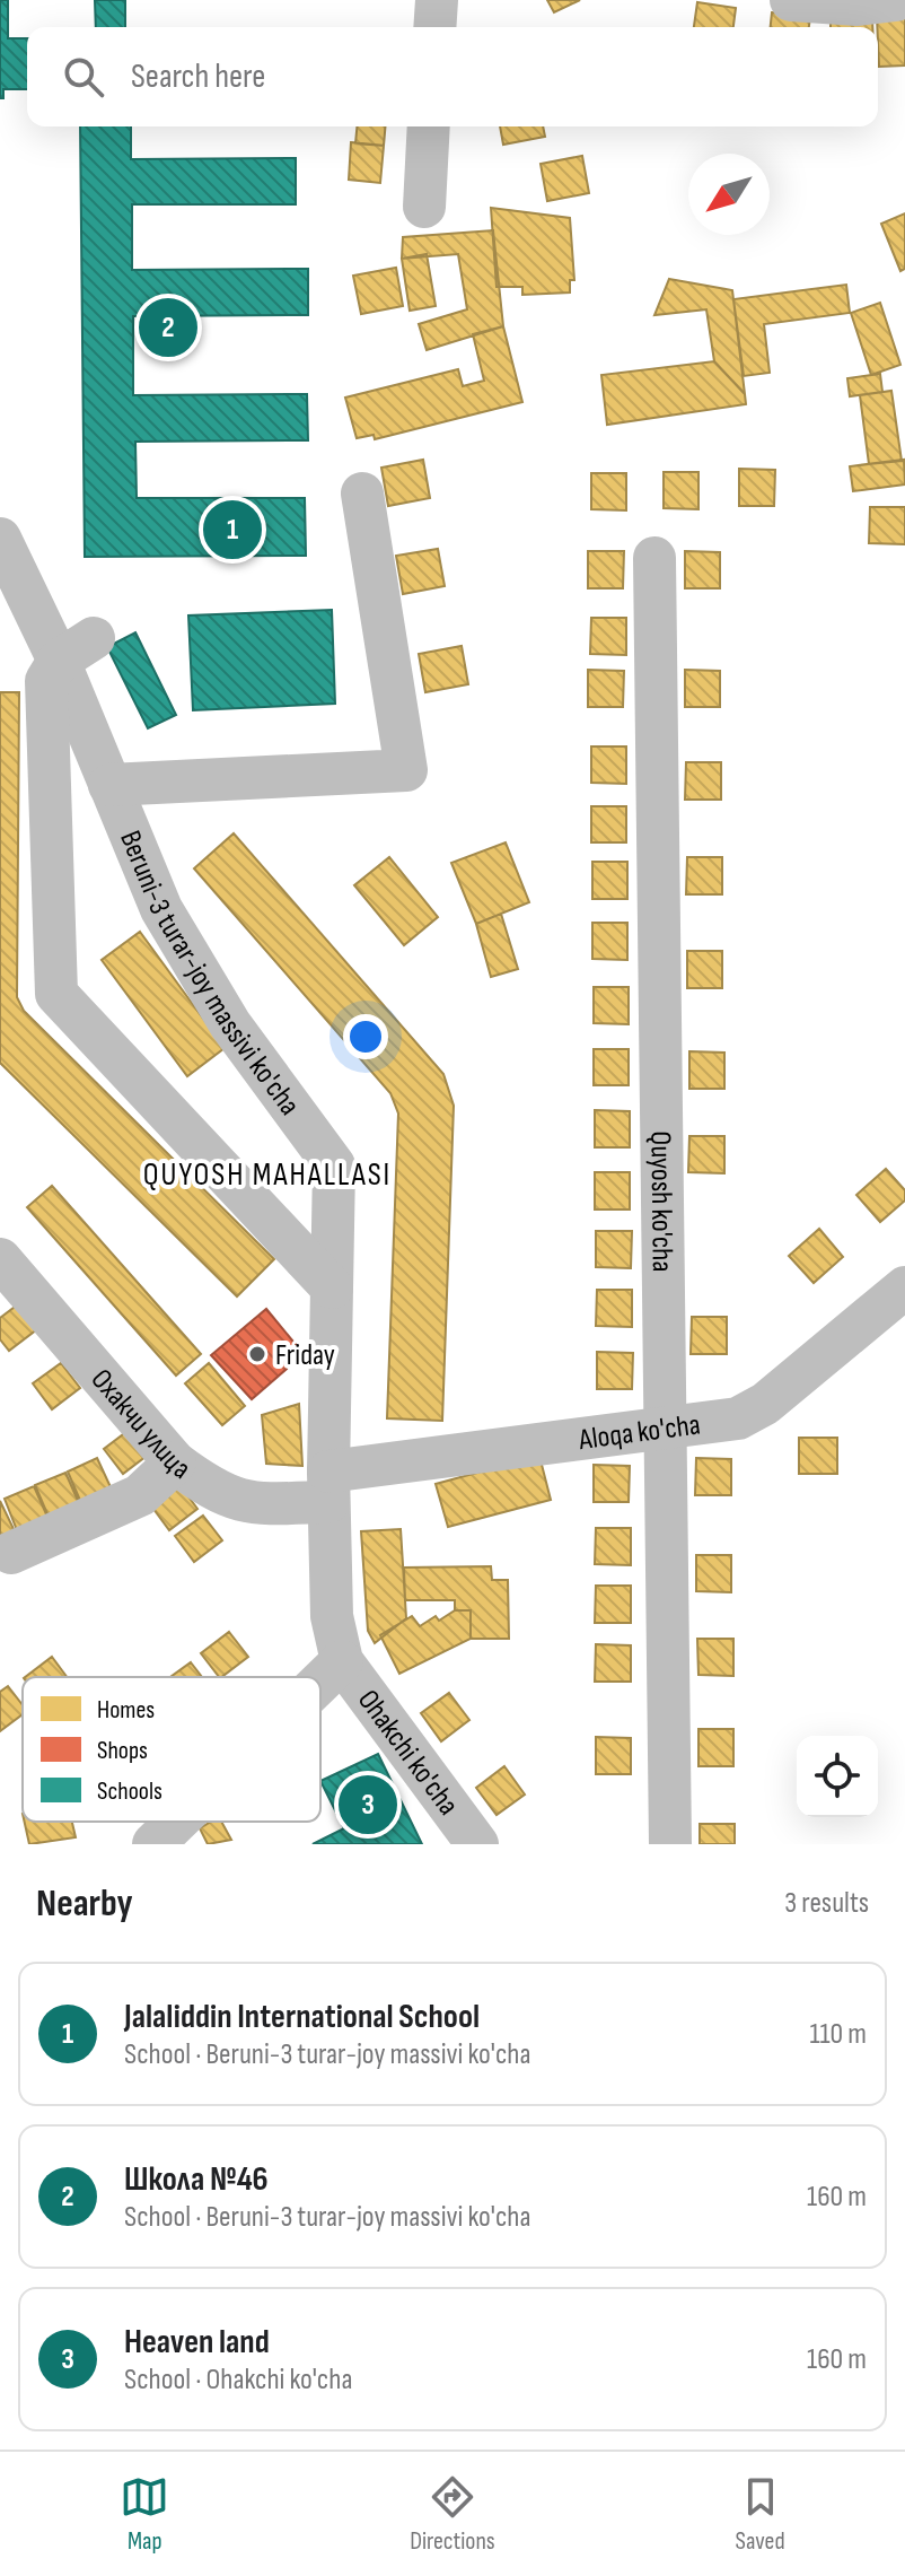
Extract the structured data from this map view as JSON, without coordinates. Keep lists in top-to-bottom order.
{
  "streets": {
    "street": [
      "Beruni-3 turar-joy massivi ko'cha",
      "Quyosh ko'cha",
      "Охакчи улица",
      "Aloqa ko'cha",
      "Ohakchi ko'cha"
    ]
  },
  "crossings": [
    ["Beruni-3 turar-joy massivi ko'cha", "Охакчи улица"],
    ["Beruni-3 turar-joy massivi ko'cha", "Aloqa ko'cha"],
    ["Beruni-3 turar-joy massivi ko'cha", "Ohakchi ko'cha"],
    ["Quyosh ko'cha", "Aloqa ko'cha"],
    ["Охакчи улица", "Aloqa ko'cha"]
  ],
  "districts": ["QUYOSH MAHALLASI"],
  "places": ["Friday"],
  "legend": ["Homes", "Shops", "Schools"],
  "north": "bottom left",
  "page": {
    "search": "Search here",
    "pins": ["2", "1", "3"],
    "heading": ["Nearby", "3 results"],
    "list": [
      {
        "mark": "1",
        "name": "Jalaliddin International School",
        "note": "School · Beruni-3 turar-joy massivi ko'cha",
        "value": "110 m"
      },
      {
        "mark": "2",
        "name": "Школа №46",
        "note": "School · Beruni-3 turar-joy massivi ko'cha",
        "value": "160 m"
      },
      {
        "mark": "3",
        "name": "Heaven land",
        "note": "School · Ohakchi ko'cha",
        "value": "160 m"
      }
    ],
    "nav": ["Map", "Directions", "Saved"]
  }
}
